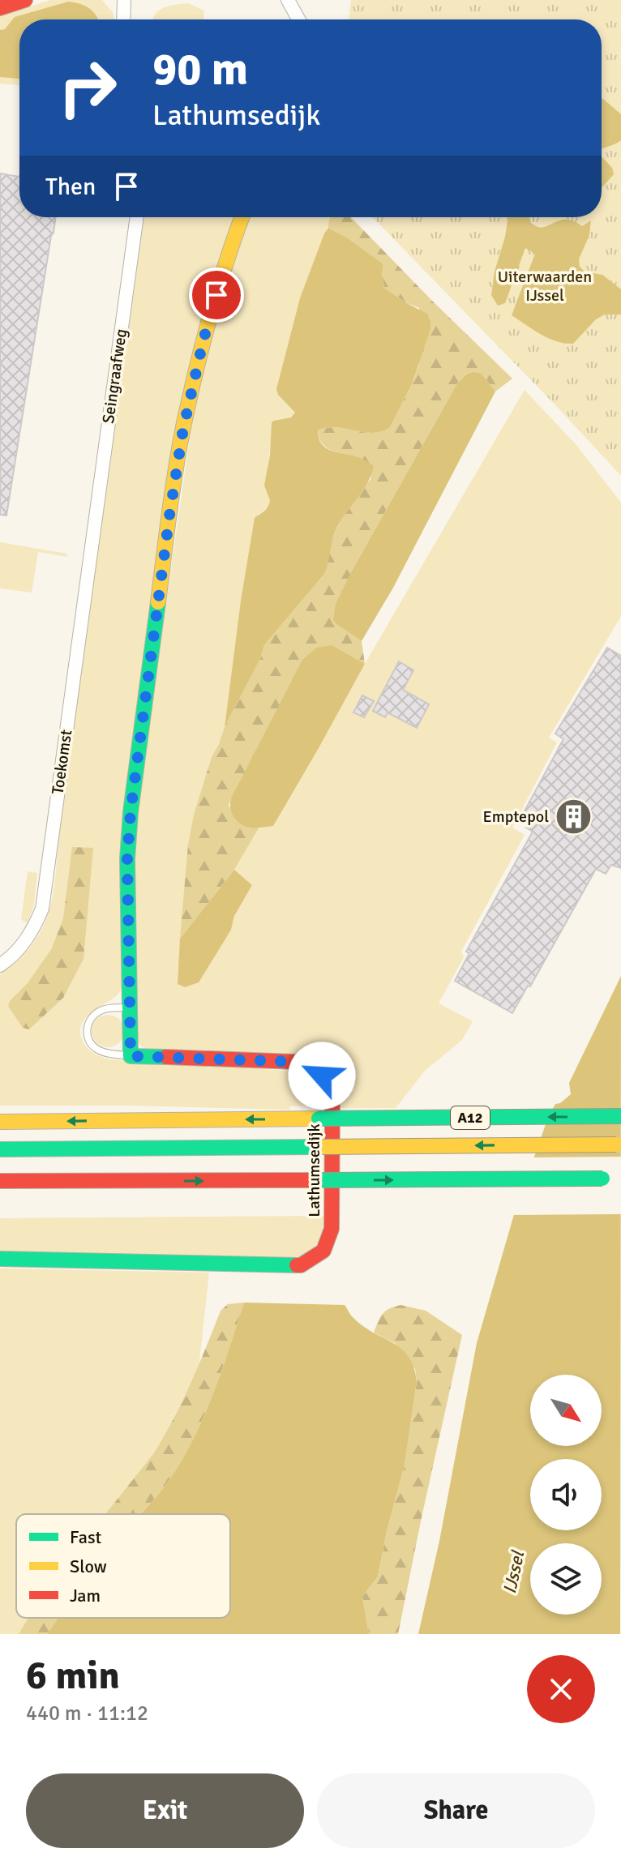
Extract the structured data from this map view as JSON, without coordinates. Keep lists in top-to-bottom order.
{
  "streets": {
    "main road": ["A12", "Lathumsedijk"],
    "street": ["Seingraafweg", "Toekomst"]
  },
  "crossings": [
    ["Seingraafweg", "Toekomst"]
  ],
  "water": ["IJssel"],
  "parks": ["Uiterwaarden IJssel"],
  "places": {
    "building": ["Emptepol"]
  },
  "legend": ["Fast", "Slow", "Jam"],
  "north": "bottom right",
  "page": {
    "turn": ["90 m", "Lathumsedijk"],
    "then": "Then",
    "heading": ["6 min", "440 m · 11:12"],
    "buttons": ["Exit", "Share"]
  }
}
